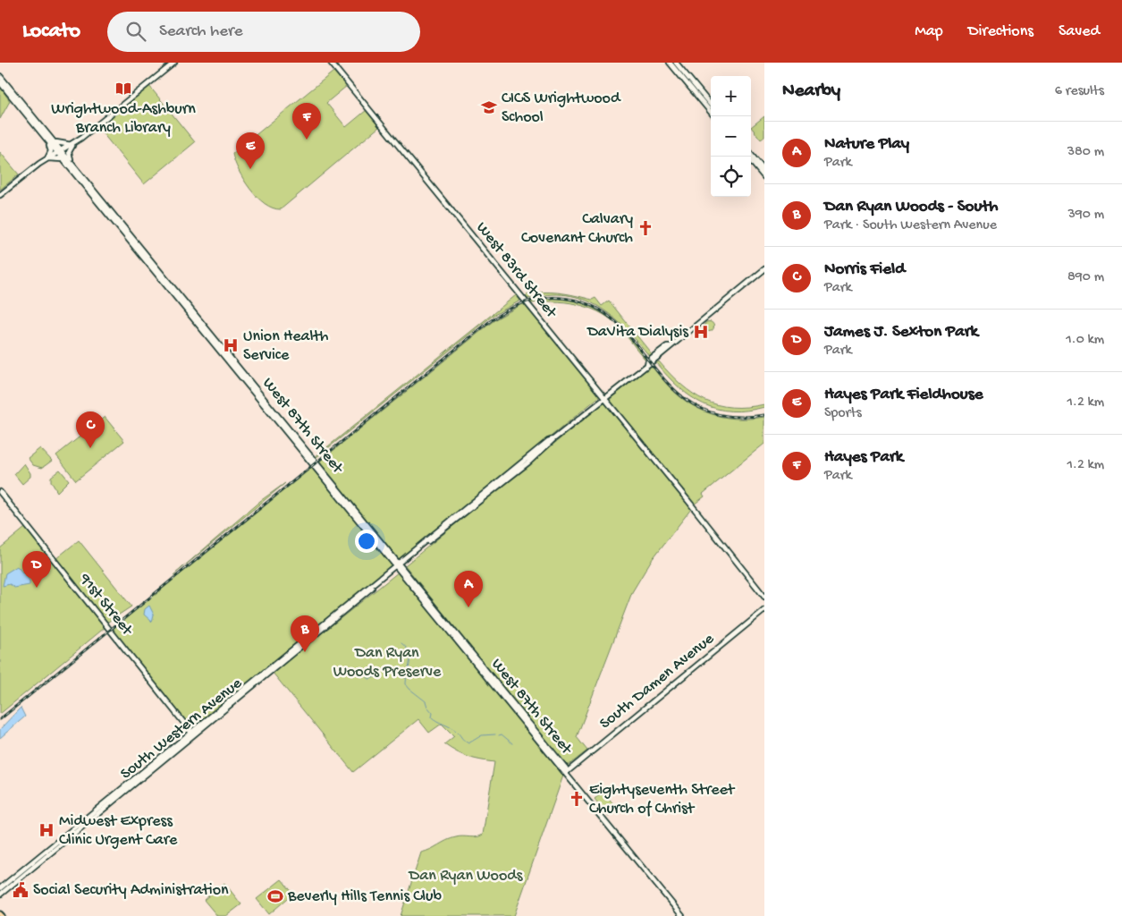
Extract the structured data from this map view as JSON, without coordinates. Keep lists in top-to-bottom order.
{
  "streets": {
    "main road": [
      "West 83rd Street",
      "West 87th Street",
      "91st Street",
      "South Damen Avenue",
      "South Western Avenue"
    ]
  },
  "crossings": [
    ["West 83rd Street", "South Western Avenue"],
    ["West 87th Street", "South Damen Avenue"],
    ["West 87th Street", "South Western Avenue"],
    ["91st Street", "South Western Avenue"]
  ],
  "parks": ["Dan Ryan Woods Preserve", "Dan Ryan Woods"],
  "places": {
    "library": ["Wrightwood-Ashburn Branch Library"],
    "school or university": ["CICS Wrightwood School"],
    "church": ["Calvary Covenant Church", "Eightyseventh Street Church of Christ"],
    "hospital": ["DaVita Dialysis", "Union Health Service", "Midwest Express Clinic Urgent Care"],
    "public building": ["Social Security Administration"],
    "sports": ["Beverly Hills Tennis Club"]
  },
  "page": {
    "header": "Locato",
    "search": "Search here",
    "nav": ["Map", "Directions", "Saved"],
    "heading": ["Nearby", "6 results"],
    "map_buttons": ["+", "−"],
    "pins": [
      "F",
      "E",
      "C",
      "D",
      "A",
      "B"
    ],
    "list": [
      {
        "mark": "A",
        "name": "Nature Play",
        "note": "Park",
        "value": "380 m"
      },
      {
        "mark": "B",
        "name": "Dan Ryan Woods - South",
        "note": "Park · South Western Avenue",
        "value": "390 m"
      },
      {
        "mark": "C",
        "name": "Norris Field",
        "note": "Park",
        "value": "890 m"
      },
      {
        "mark": "D",
        "name": "James J. Sexton Park",
        "note": "Park",
        "value": "1.0 km"
      },
      {
        "mark": "E",
        "name": "Hayes Park Fieldhouse",
        "note": "Sports",
        "value": "1.2 km"
      },
      {
        "mark": "F",
        "name": "Hayes Park",
        "note": "Park",
        "value": "1.2 km"
      }
    ]
  }
}
